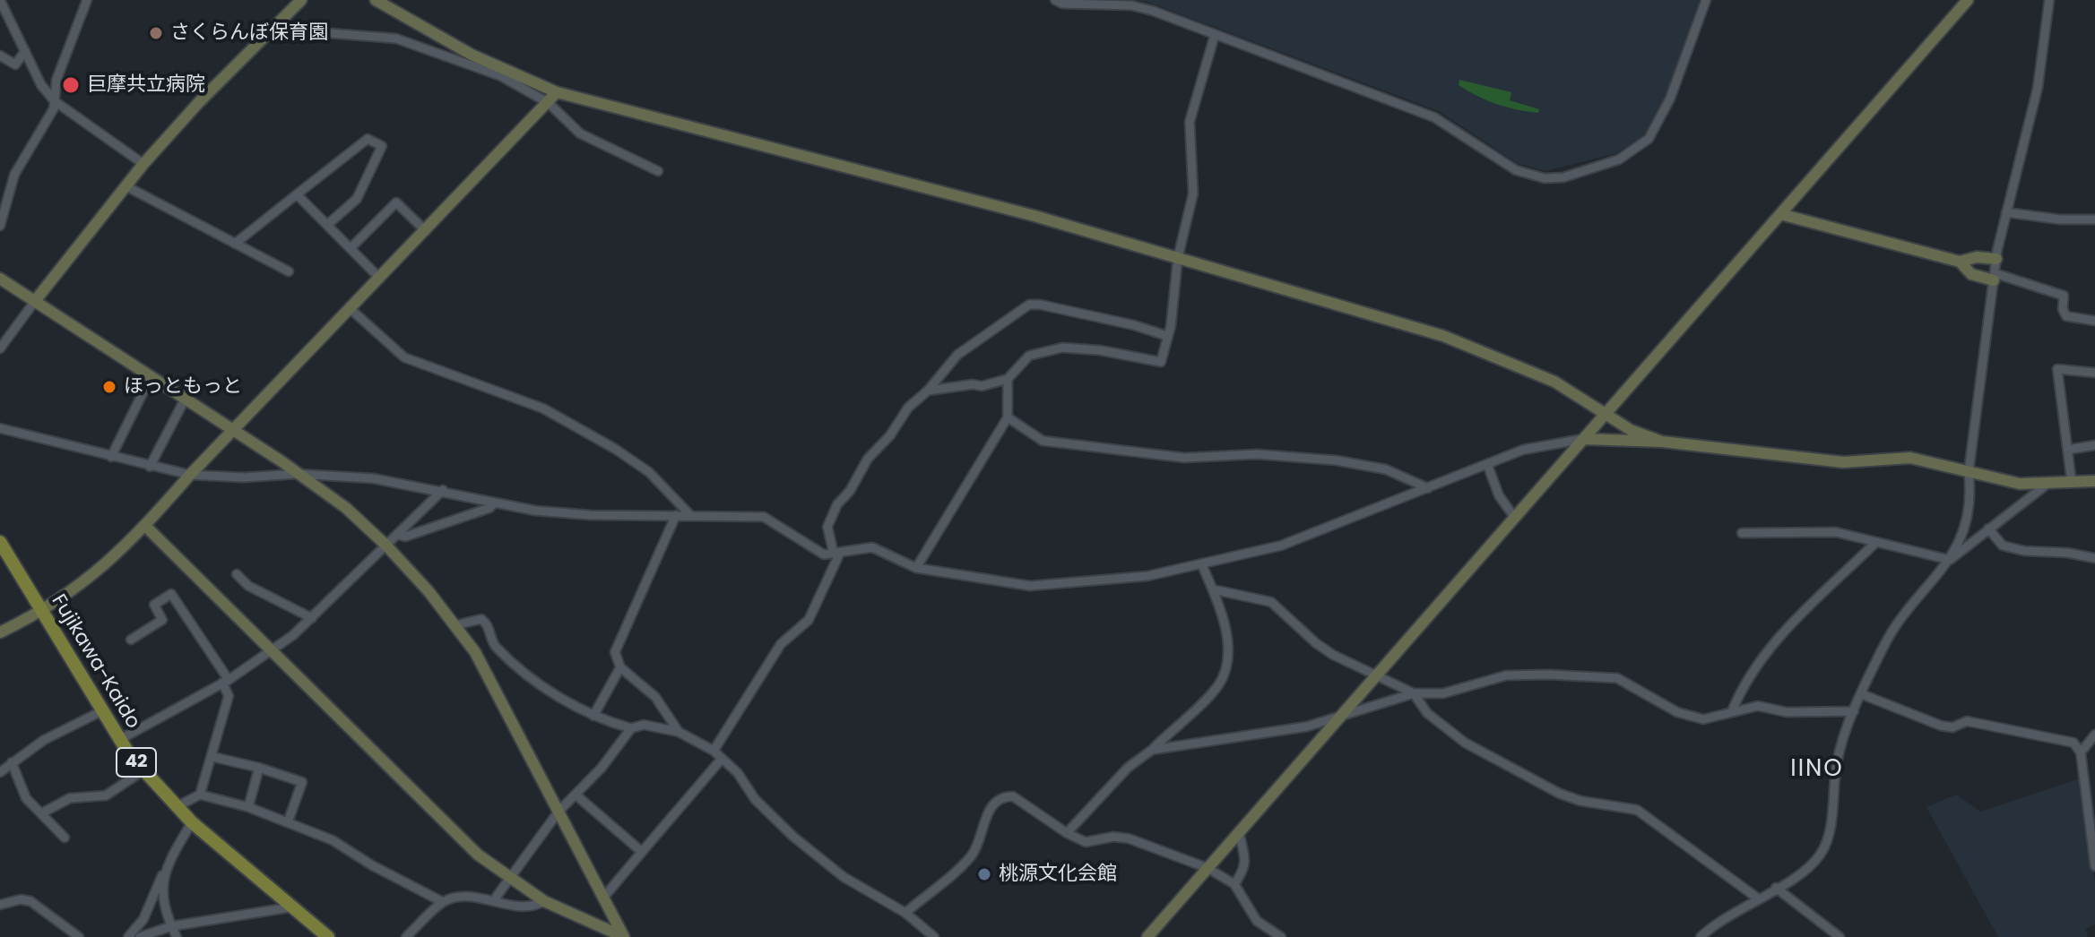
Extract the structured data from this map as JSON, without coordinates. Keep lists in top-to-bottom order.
{
  "streets": {
    "main road": ["Fujikawa-Kaido", "42"]
  },
  "districts": ["IINO"],
  "places": [
    "さくらんぼ保育園",
    "巨摩共立病院",
    "ほっともっと",
    "桃源文化会館"
  ]
}
